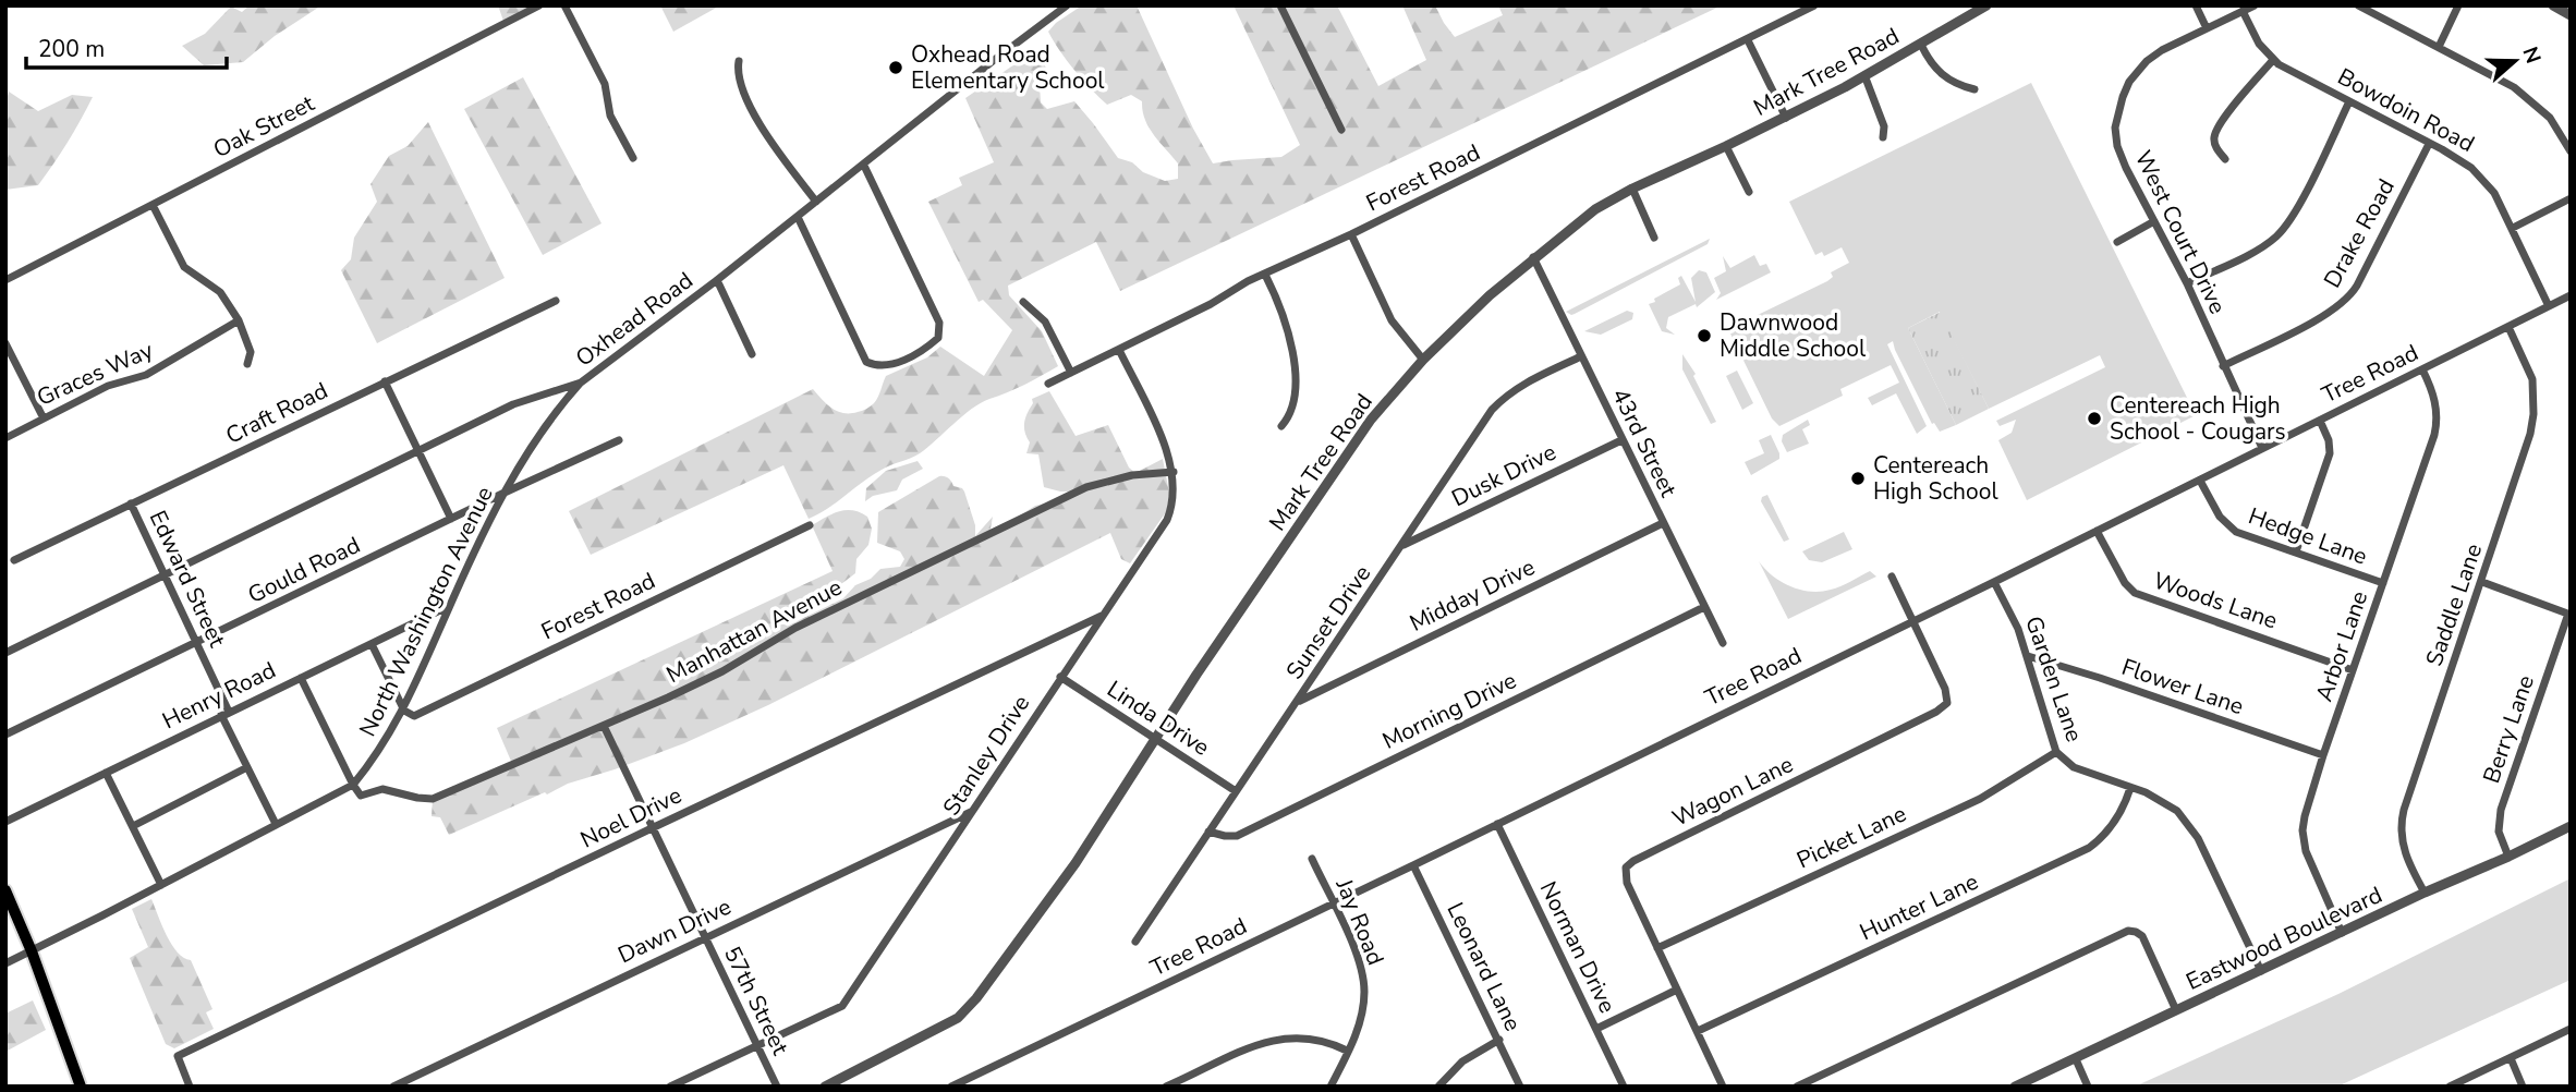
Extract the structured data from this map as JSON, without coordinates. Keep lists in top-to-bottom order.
{
  "streets": {
    "street": [
      "Mark Tree Road",
      "Bowdoin Road",
      "Oak Street",
      "Forest Road",
      "West Court Drive",
      "Drake Road",
      "Oxhead Road",
      "Graces Way",
      "Tree Road",
      "Craft Road",
      "43rd Street",
      "Dusk Drive",
      "Hedge Lane",
      "Gould Road",
      "Edward Street",
      "Midday Drive",
      "Woods Lane",
      "Saddle Lane",
      "North Washington Avenue",
      "Sunset Drive",
      "Manhattan Avenue",
      "Arbor Lane",
      "Garden Lane",
      "Flower Lane",
      "Henry Road",
      "Morning Drive",
      "Linda Drive",
      "Berry Lane",
      "Stanley Drive",
      "Wagon Lane",
      "Noel Drive",
      "Picket Lane",
      "Hunter Lane",
      "Jay Road",
      "Dawn Drive",
      "Eastwood Boulevard",
      "Norman Drive",
      "Leonard Lane",
      "57th Street"
    ]
  },
  "crossings": [
    ["Mark Tree Road", "43rd Street"],
    ["Mark Tree Road", "Linda Drive"],
    ["Bowdoin Road", "West Court Drive"],
    ["Bowdoin Road", "Drake Road"],
    ["Bowdoin Road", "Tree Road"],
    ["Forest Road", "North Washington Avenue"],
    ["Forest Road", "Stanley Drive"],
    ["West Court Drive", "Drake Road"],
    ["West Court Drive", "Tree Road"],
    ["Oxhead Road", "Edward Street"],
    ["Oxhead Road", "North Washington Avenue"],
    ["Tree Road", "Hedge Lane"],
    ["Tree Road", "Woods Lane"],
    ["Tree Road", "Saddle Lane"],
    ["Tree Road", "Arbor Lane"],
    ["Tree Road", "Garden Lane"],
    ["Tree Road", "Wagon Lane"],
    ["Tree Road", "Jay Road"],
    ["Tree Road", "Norman Drive"],
    ["Tree Road", "Leonard Lane"],
    ["Craft Road", "Edward Street"],
    ["43rd Street", "Dusk Drive"],
    ["43rd Street", "Midday Drive"],
    ["43rd Street", "Sunset Drive"],
    ["43rd Street", "Morning Drive"],
    ["Dusk Drive", "Sunset Drive"],
    ["Hedge Lane", "Arbor Lane"],
    ["Gould Road", "Edward Street"],
    ["Gould Road", "North Washington Avenue"],
    ["Edward Street", "North Washington Avenue"],
    ["Edward Street", "Henry Road"],
    ["Midday Drive", "Sunset Drive"],
    ["Woods Lane", "Arbor Lane"],
    ["Saddle Lane", "Eastwood Boulevard"],
    ["North Washington Avenue", "Manhattan Avenue"],
    ["North Washington Avenue", "Henry Road"],
    ["Sunset Drive", "Morning Drive"],
    ["Sunset Drive", "Linda Drive"],
    ["Manhattan Avenue", "Stanley Drive"],
    ["Manhattan Avenue", "57th Street"],
    ["Arbor Lane", "Flower Lane"],
    ["Arbor Lane", "Eastwood Boulevard"],
    ["Garden Lane", "Flower Lane"],
    ["Garden Lane", "Picket Lane"],
    ["Garden Lane", "Hunter Lane"],
    ["Garden Lane", "Eastwood Boulevard"],
    ["Linda Drive", "Stanley Drive"],
    ["Berry Lane", "Eastwood Boulevard"],
    ["Stanley Drive", "Noel Drive"],
    ["Stanley Drive", "Dawn Drive"],
    ["Stanley Drive", "57th Street"],
    ["Wagon Lane", "Picket Lane"],
    ["Wagon Lane", "Hunter Lane"],
    ["Noel Drive", "57th Street"],
    ["Dawn Drive", "57th Street"]
  ],
  "places": [
    "Oxhead Road Elementary School",
    "Dawnwood Middle School",
    "Centereach High School - Cougars",
    "Centereach High School"
  ],
  "scale_bar": "200 m",
  "north": "right"
}
